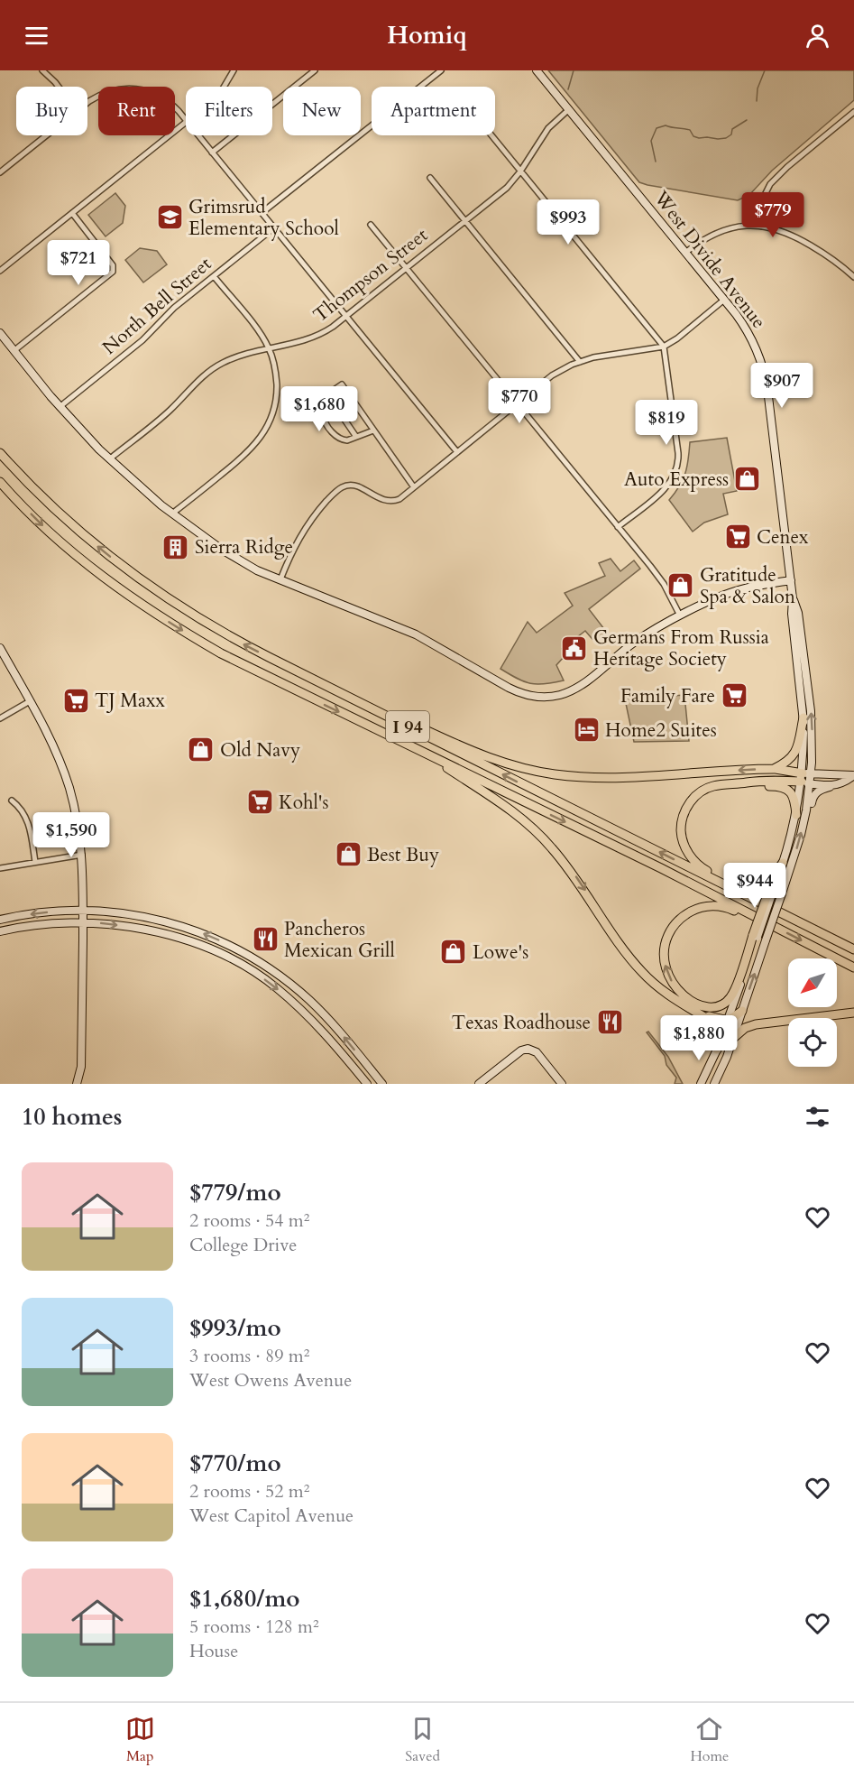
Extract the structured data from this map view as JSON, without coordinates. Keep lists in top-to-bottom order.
{
  "streets": {
    "highway": ["I 94"],
    "street": ["West Divide Avenue", "Thompson Street", "North Bell Street"]
  },
  "crossings": [
    ["West Divide Avenue", "Thompson Street"]
  ],
  "places": {
    "school or university": ["Grimsrud Elementary School"],
    "shop": [
      "Auto Express",
      "Gratitude Spa & Salon",
      "Old Navy",
      "Best Buy",
      "Lowe's"
    ],
    "supermarket": [
      "Cenex",
      "Family Fare",
      "TJ Maxx",
      "Kohl's"
    ],
    "building": ["Sierra Ridge"],
    "public building": ["Germans From Russia Heritage Society"],
    "hotel": ["Home2 Suites"],
    "restaurant": ["Pancheros Mexican Grill", "Texas Roadhouse"]
  },
  "north": "bottom left",
  "page": {
    "header": "Homiq",
    "chip": [
      "Buy",
      "Rent",
      "Filters",
      "New",
      "Apartment"
    ],
    "price": [
      "$779",
      "$993",
      "$721",
      "$907",
      "$770",
      "$1,680",
      "$819",
      "$1,590",
      "$944",
      "$1,880"
    ],
    "heading": "10 homes",
    "list": [
      {
        "name": "$779/mo",
        "note": "2 rooms · 54 m² · College Drive"
      },
      {
        "name": "$993/mo",
        "note": "3 rooms · 89 m² · West Owens Avenue"
      },
      {
        "name": "$770/mo",
        "note": "2 rooms · 52 m² · West Capitol Avenue"
      },
      {
        "name": "$1,680/mo",
        "note": "5 rooms · 128 m² · House"
      }
    ],
    "tabs": ["Map", "Saved", "Home"]
  }
}
